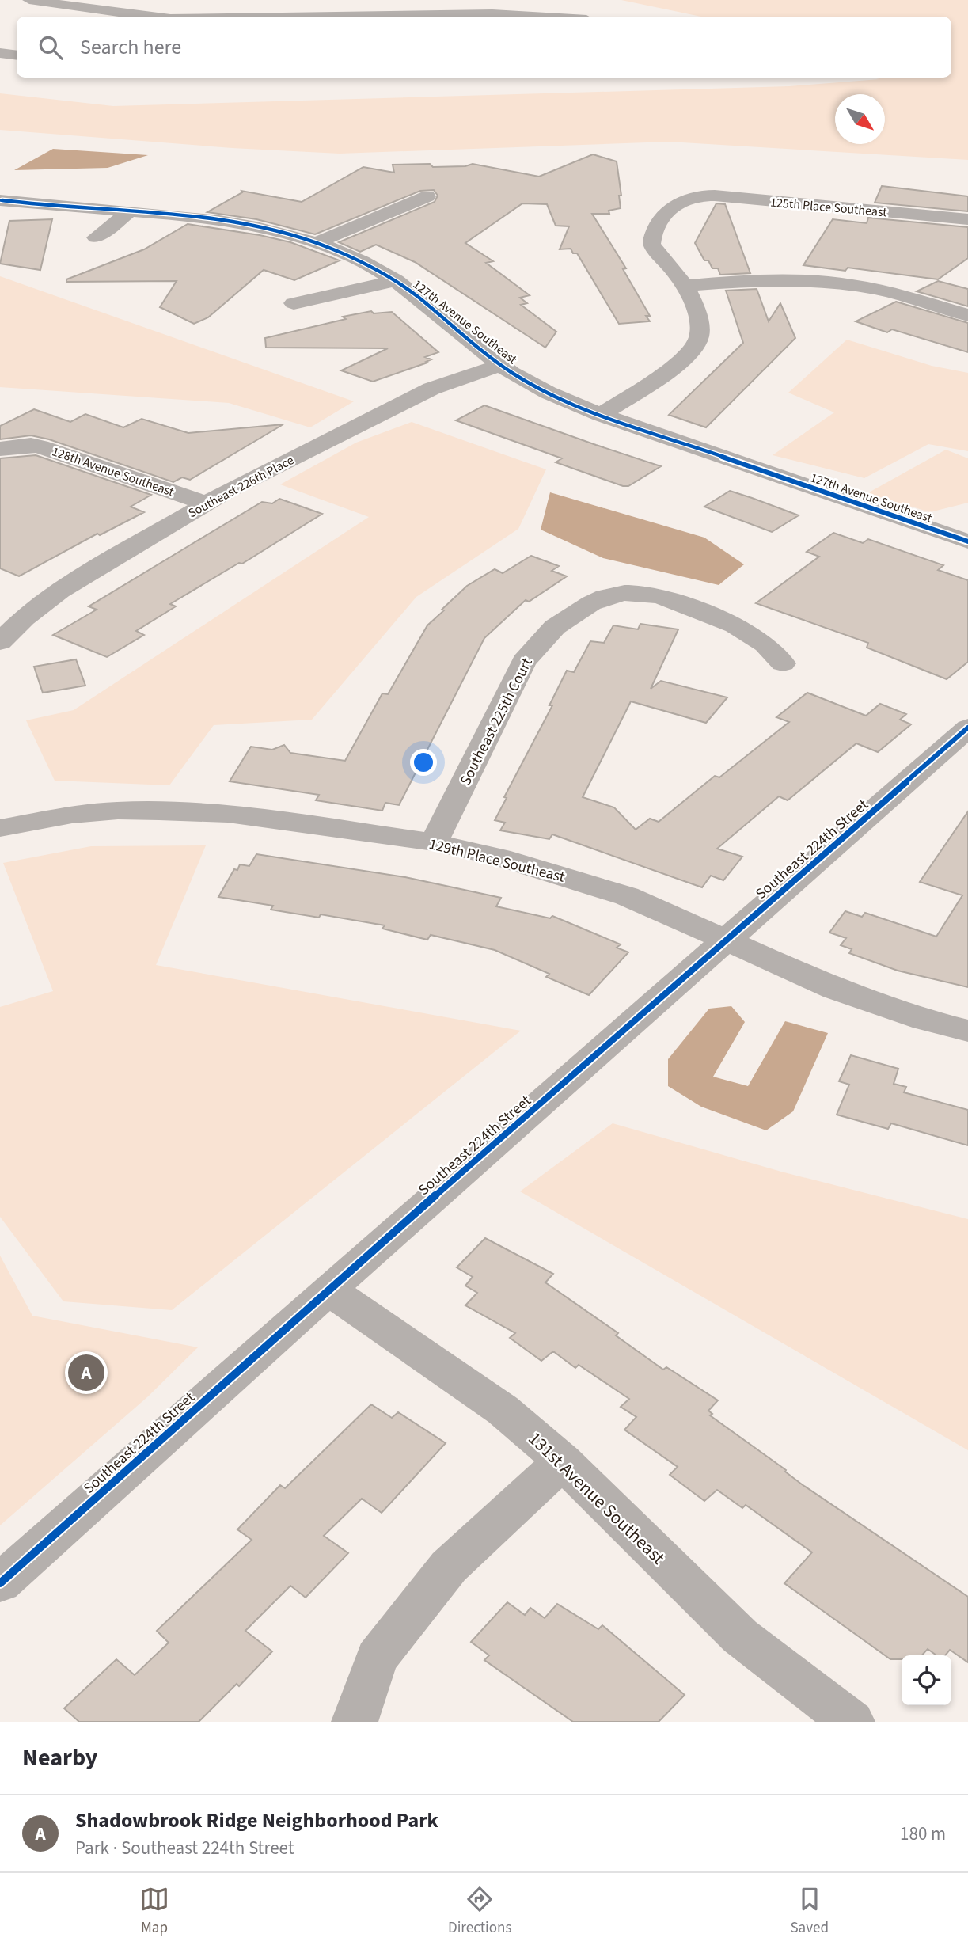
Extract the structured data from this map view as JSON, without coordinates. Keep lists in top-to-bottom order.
{
  "streets": {
    "street": [
      "125th Place Southeast",
      "127th Avenue Southeast",
      "128th Avenue Southeast",
      "Southeast 226th Place",
      "Southeast 225th Court",
      "Southeast 224th Street",
      "129th Place Southeast",
      "131st Avenue Southeast"
    ]
  },
  "crossings": [
    ["127th Avenue Southeast", "Southeast 226th Place"],
    ["128th Avenue Southeast", "Southeast 226th Place"],
    ["Southeast 225th Court", "129th Place Southeast"],
    ["Southeast 224th Street", "129th Place Southeast"],
    ["Southeast 224th Street", "131st Avenue Southeast"]
  ],
  "north": "bottom right",
  "page": {
    "search": "Search here",
    "pins": "A",
    "heading": "Nearby",
    "list": [
      {
        "mark": "A",
        "name": "Shadowbrook Ridge Neighborhood Park",
        "note": "Park · Southeast 224th Street",
        "value": "180 m"
      }
    ],
    "nav": ["Map", "Directions", "Saved"]
  }
}
